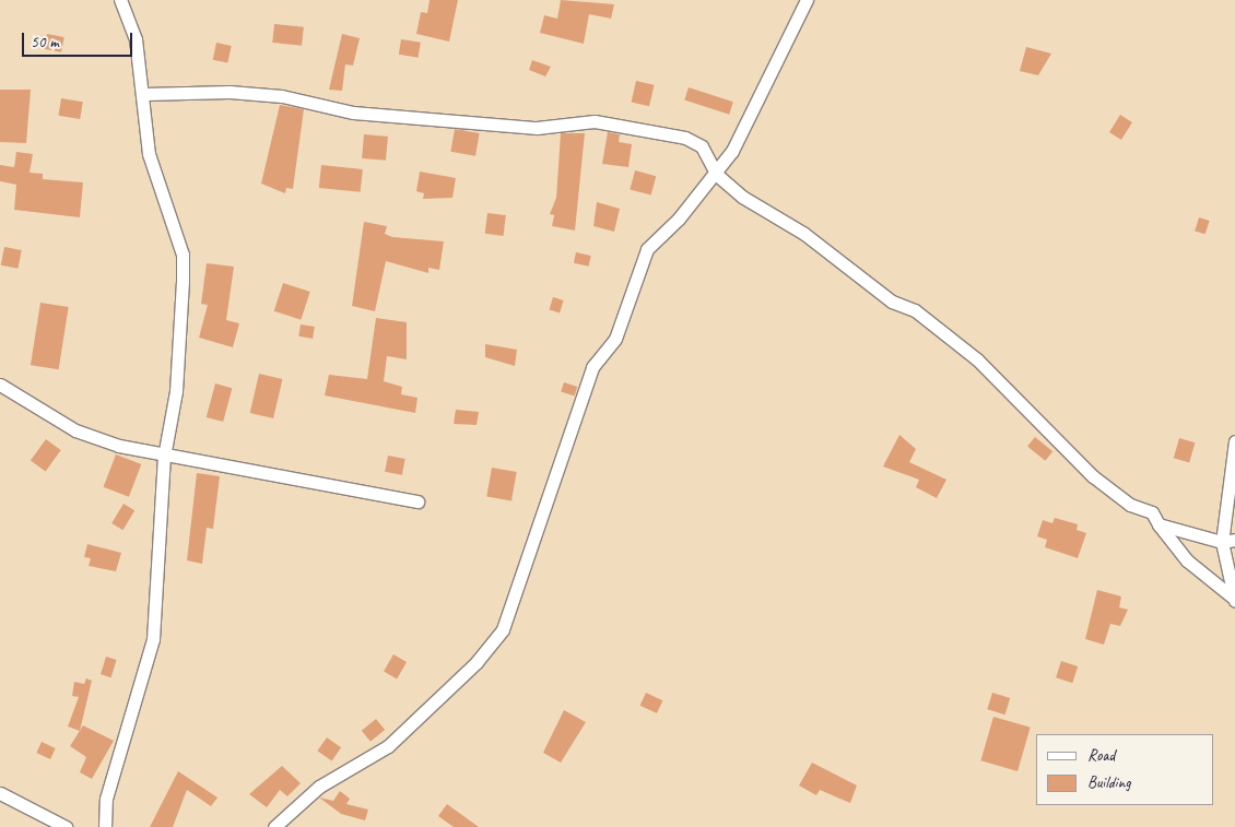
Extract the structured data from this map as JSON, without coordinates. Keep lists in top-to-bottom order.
{
  "legend": ["Road", "Building"],
  "scale_bar": "50 m"
}
